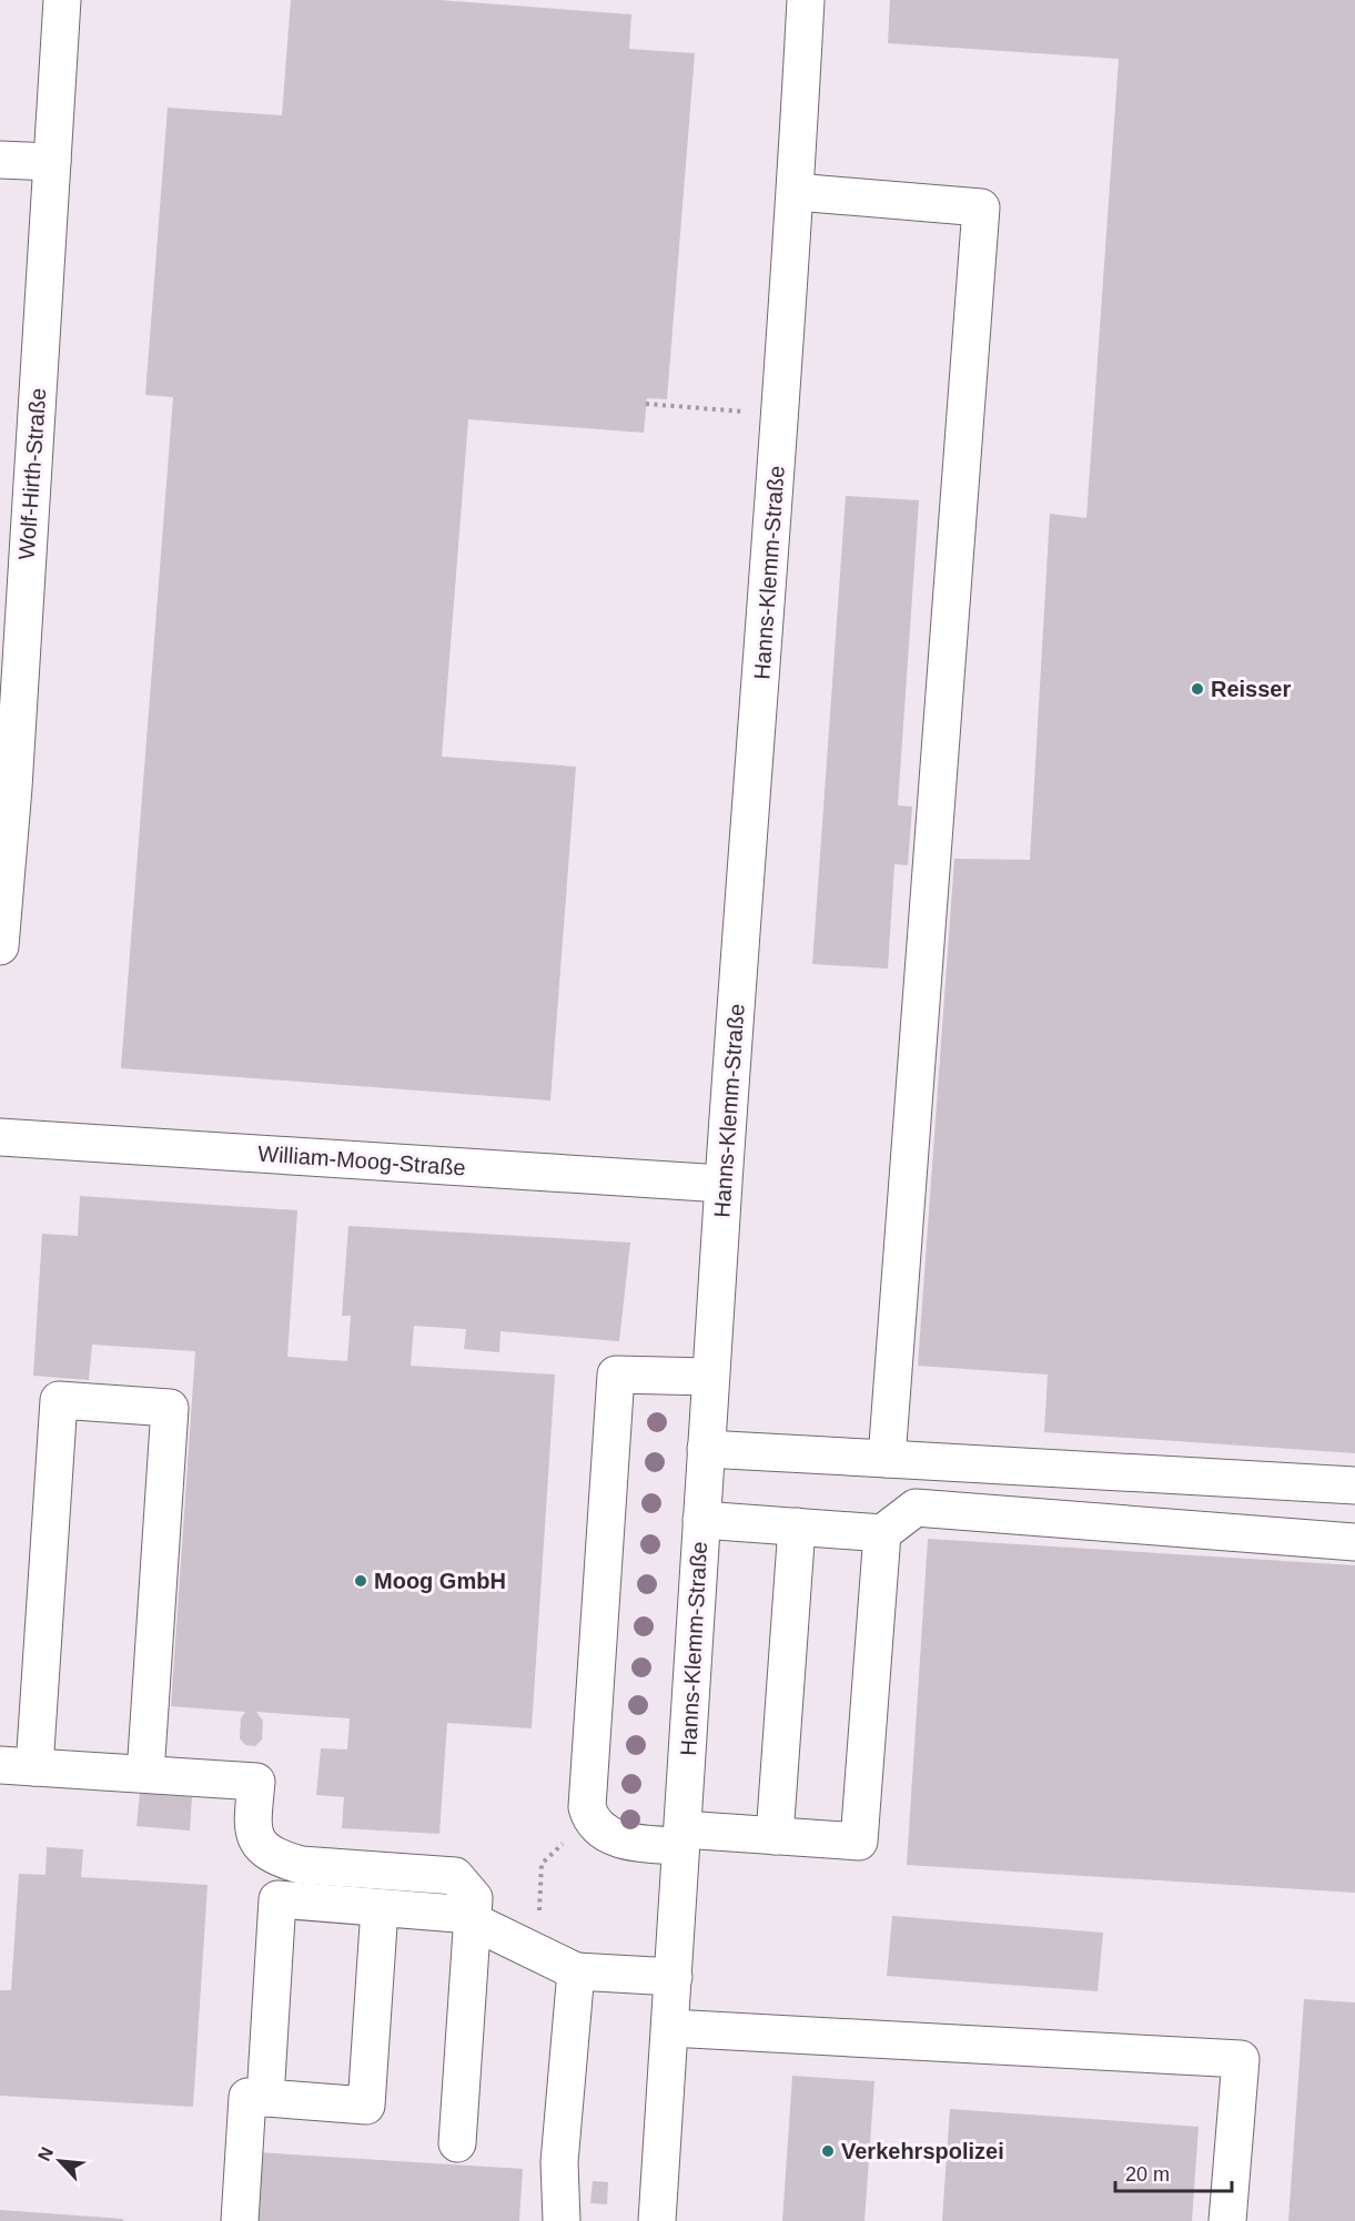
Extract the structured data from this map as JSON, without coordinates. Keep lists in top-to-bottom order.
{
  "streets": {
    "street": ["Wolf-Hirth-Straße", "Hanns-Klemm-Straße", "William-Moog-Straße"]
  },
  "crossings": [
    ["Hanns-Klemm-Straße", "William-Moog-Straße"]
  ],
  "places": ["Reisser", "Moog GmbH", "Verkehrspolizei"],
  "scale_bar": "20 m",
  "north": "top left"
}
